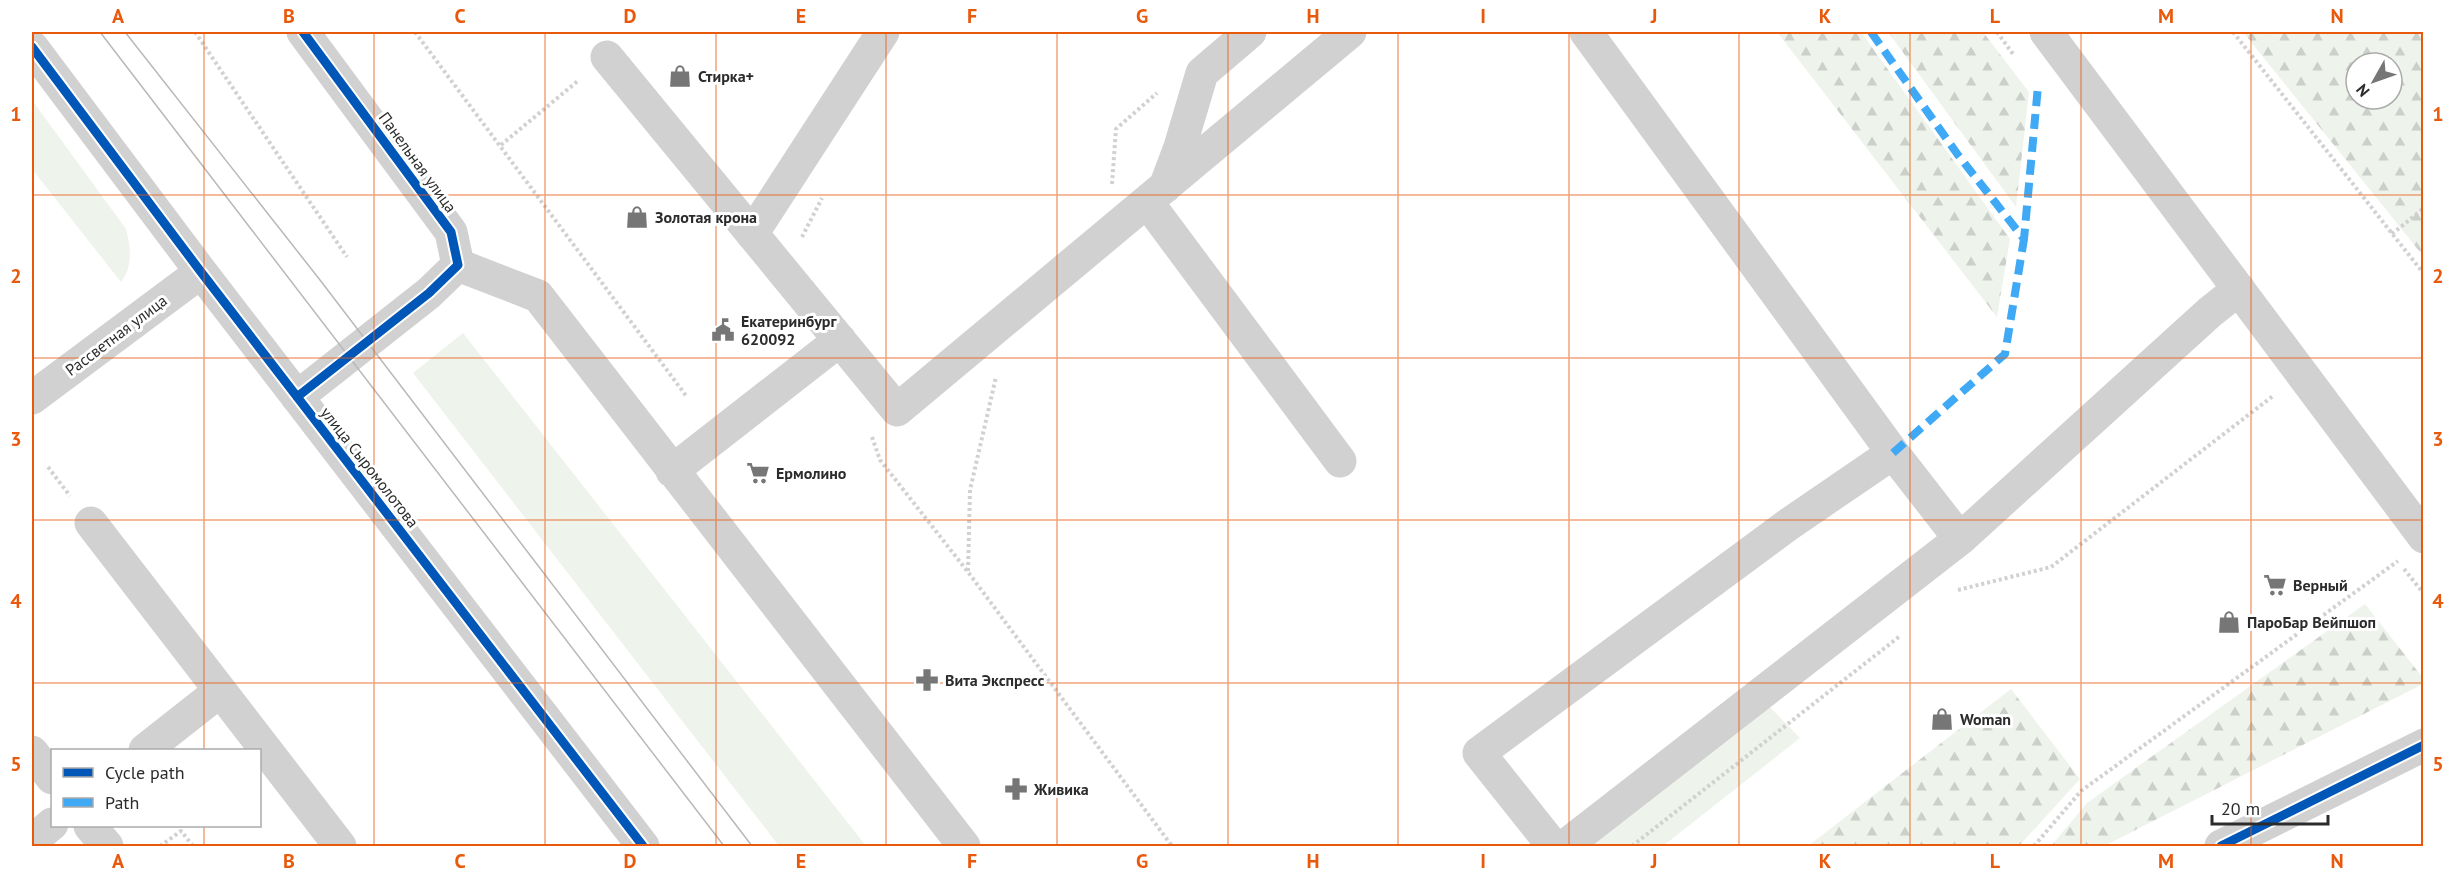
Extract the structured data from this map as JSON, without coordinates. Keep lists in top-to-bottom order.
{
  "streets": {
    "street": ["Панельная улица", "Рассветная улица", "улица Сыромолотова"]
  },
  "crossings": [
    ["Рассветная улица", "улица Сыромолотова"]
  ],
  "places": {
    "shop": [
      "Стирка+",
      "Золотая крона",
      "ПароБар Вейпшоп",
      "Woman"
    ],
    "public building": ["Екатеринбург 620092"],
    "supermarket": ["Ермолино", "Верный"],
    "pharmacy": ["Вита Экспресс", "Живика"]
  },
  "legend": ["Cycle path", "Path"],
  "scale_bar": "20 m",
  "north": "bottom left",
  "grid": {
    "columns": [
      "A",
      "B",
      "C",
      "D",
      "E",
      "F",
      "G",
      "H",
      "I",
      "J",
      "K",
      "L",
      "M",
      "N"
    ],
    "rows": [
      "1",
      "2",
      "3",
      "4",
      "5"
    ]
  }
}
